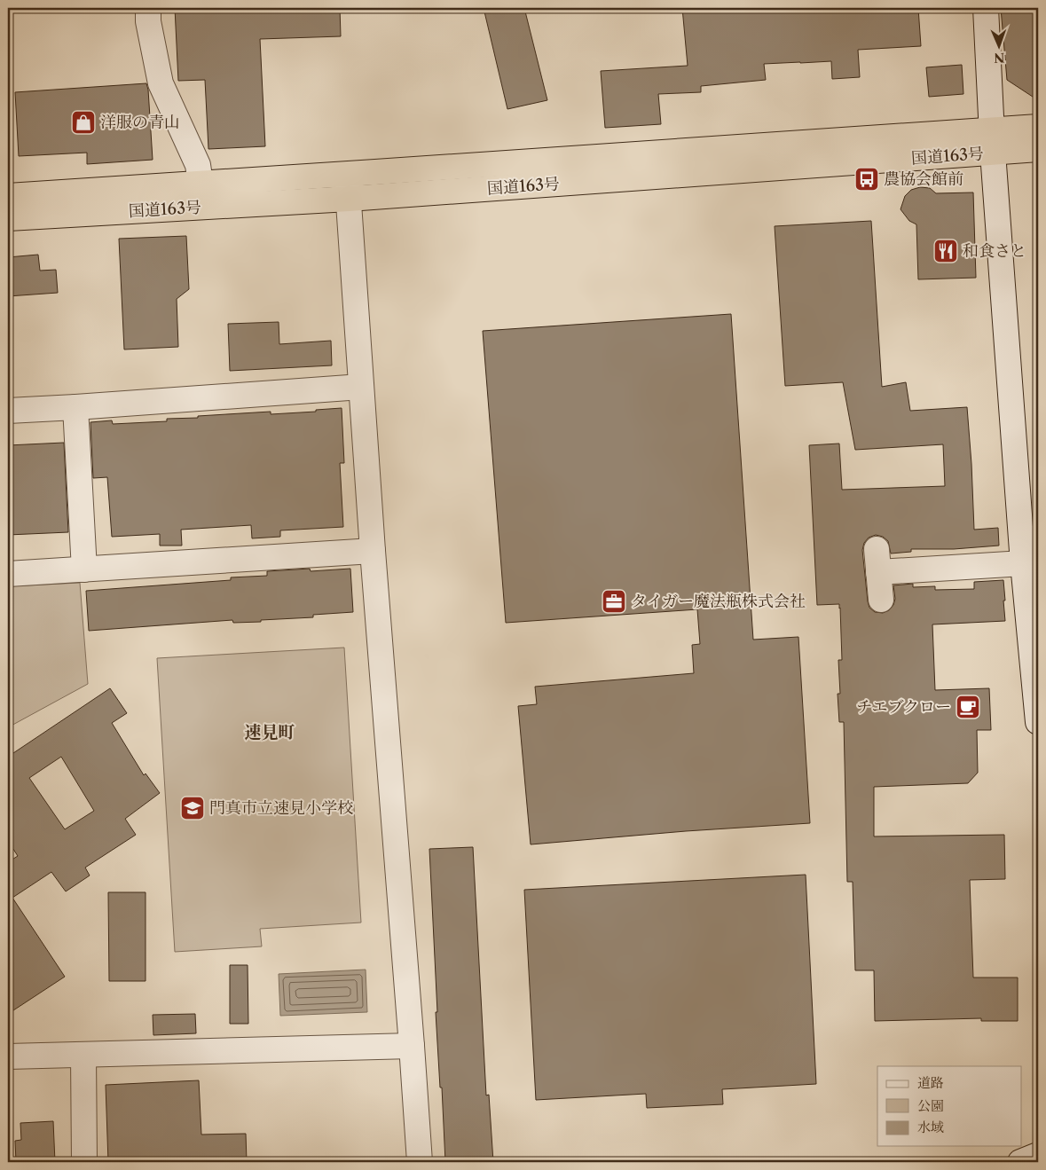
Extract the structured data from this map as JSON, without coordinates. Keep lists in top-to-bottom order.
{
  "streets": {
    "highway": ["国道163号"]
  },
  "districts": ["速見町"],
  "places": {
    "shop": ["洋服の青山"],
    "bus stop": ["農協会館前"],
    "restaurant": ["和食さと"],
    "office": ["タイガー魔法瓶株式会社"],
    "cafe": ["チエブクロー"],
    "school or university": ["門真市立速見小学校"]
  },
  "legend": ["道路", "公園", "水域"],
  "north": "bottom"
}
